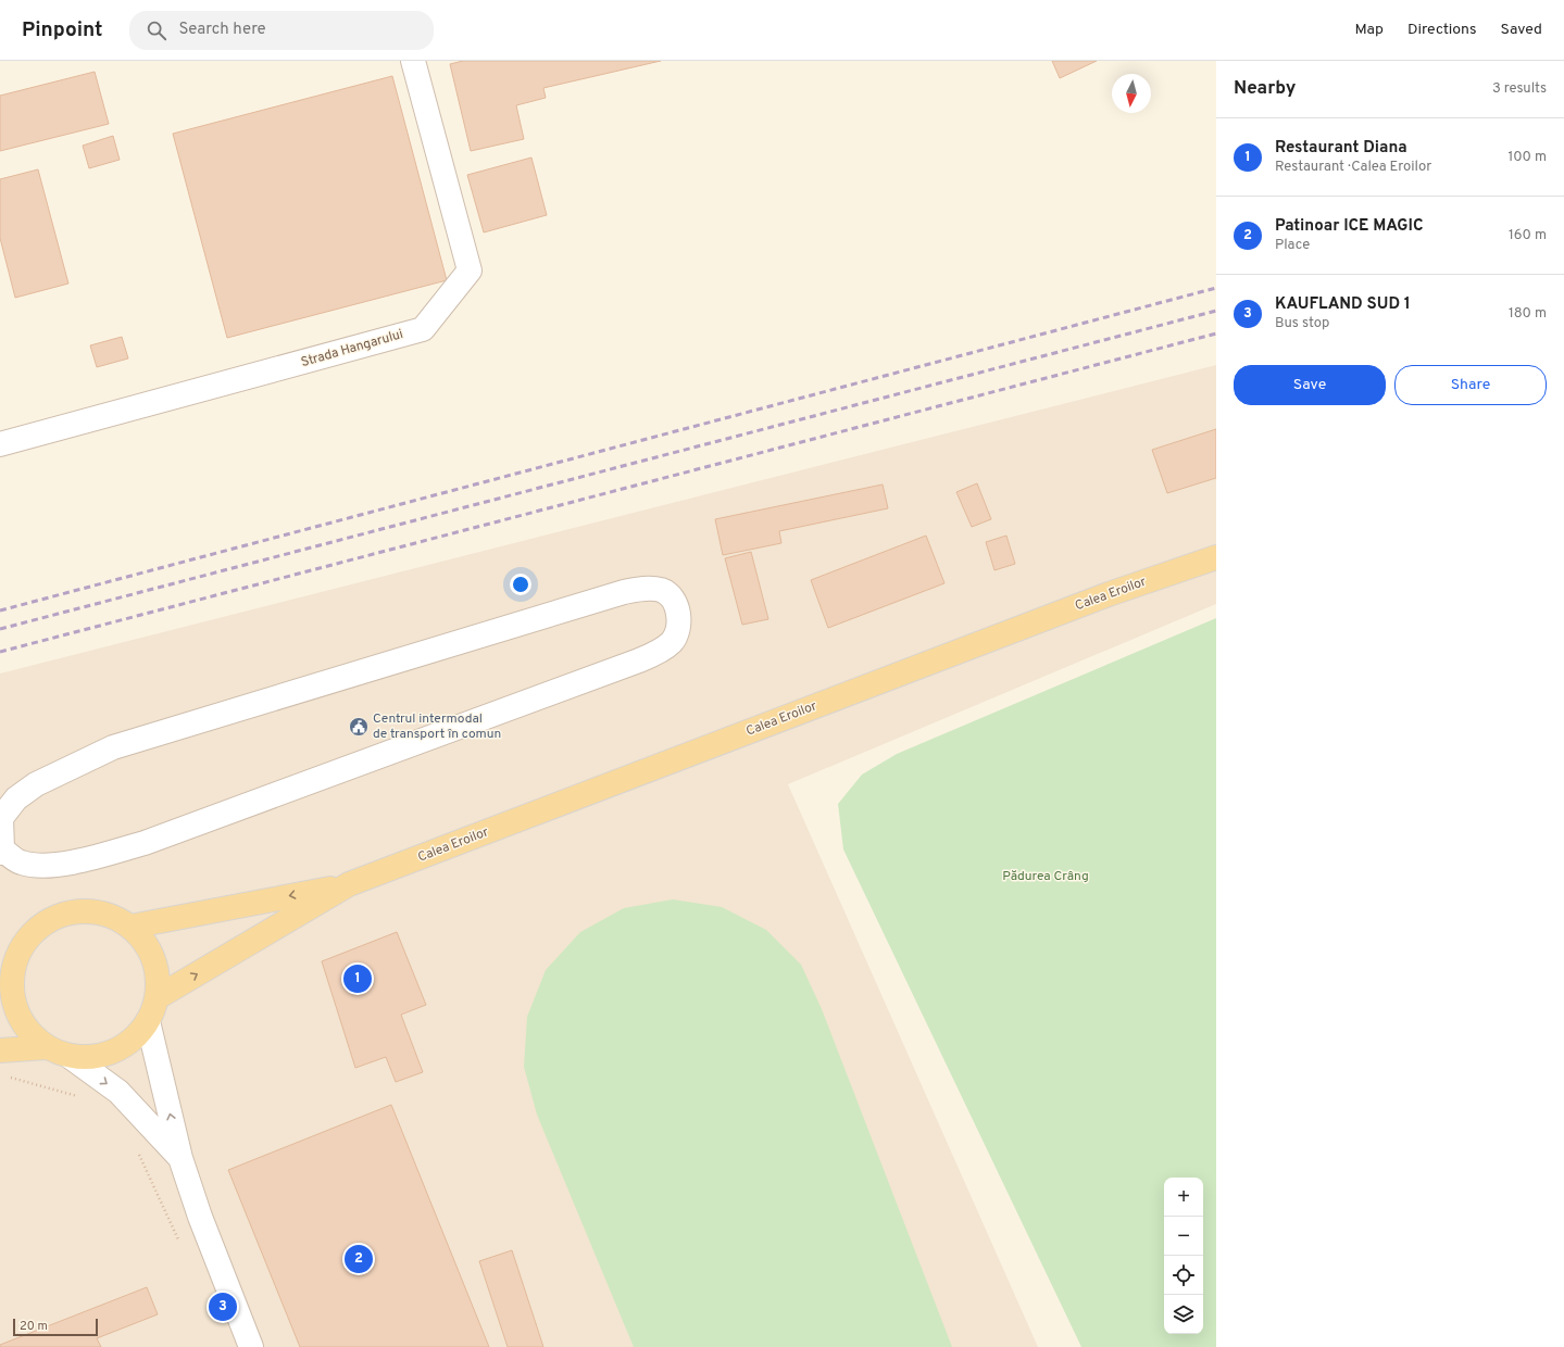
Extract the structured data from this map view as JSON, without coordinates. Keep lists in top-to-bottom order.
{
  "streets": {
    "main road": ["Calea Eroilor"],
    "street": ["Strada Hangarului"]
  },
  "parks": ["Pădurea Crâng"],
  "places": {
    "public building": ["Centrul intermodal de transport în comun"]
  },
  "scale_bar": "20 m",
  "north": "bottom",
  "page": {
    "header": "Pinpoint",
    "search": "Search here",
    "nav": ["Map", "Directions", "Saved"],
    "heading": ["Nearby", "3 results"],
    "list": [
      {
        "mark": "1",
        "name": "Restaurant Diana",
        "note": "Restaurant · Calea Eroilor",
        "value": "100 m"
      },
      {
        "mark": "2",
        "name": "Patinoar ICE MAGIC",
        "note": "Place",
        "value": "160 m"
      },
      {
        "mark": "3",
        "name": "KAUFLAND SUD 1",
        "note": "Bus stop",
        "value": "180 m"
      }
    ],
    "buttons": ["Save", "Share"],
    "pins": ["1", "2", "3"],
    "map_buttons": ["+", "−"],
    "scale": "20 m"
  }
}
